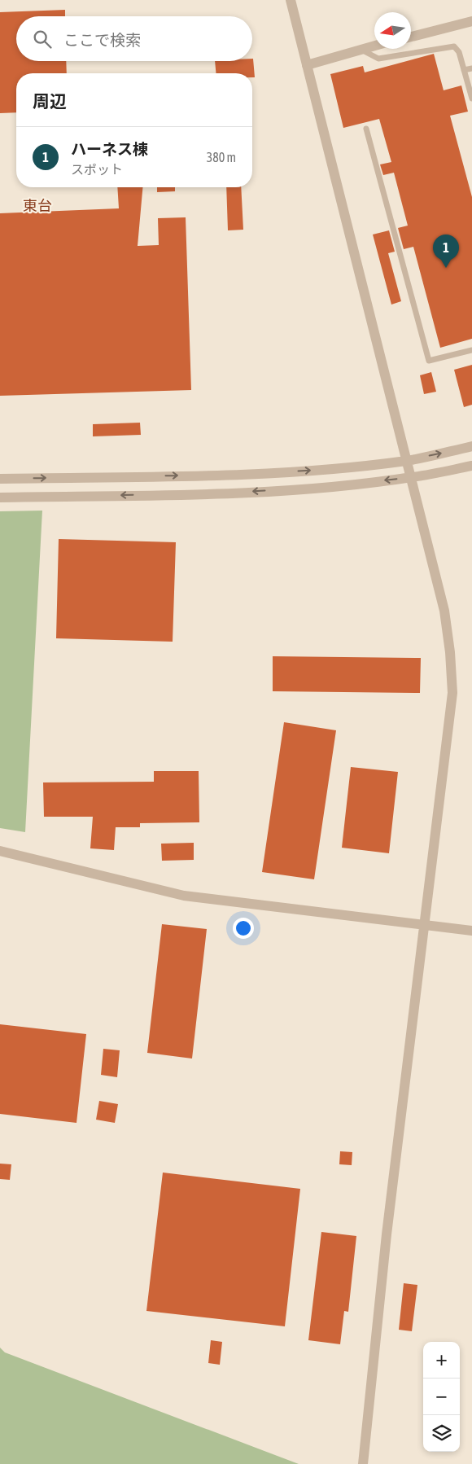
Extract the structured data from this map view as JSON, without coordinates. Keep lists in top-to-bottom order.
{
  "districts": ["東台"],
  "north": "left",
  "page": {
    "search": "ここで検索",
    "heading": "周辺",
    "list": [
      {
        "mark": "1",
        "name": "ハーネス棟",
        "note": "スポット",
        "value": "380 m"
      }
    ],
    "pins": "1",
    "map_buttons": ["+", "−"]
  }
}
